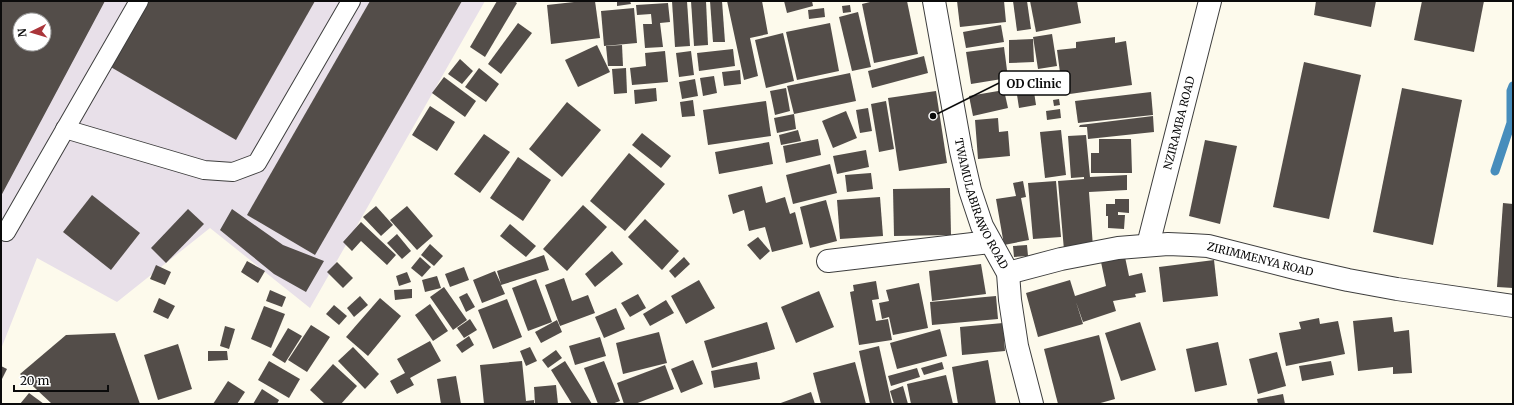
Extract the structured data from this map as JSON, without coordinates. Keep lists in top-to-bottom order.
{
  "streets": {
    "street": ["NZIRAMBA ROAD", "TWAMULABIRAWO ROAD", "ZIRIMMENYA ROAD"]
  },
  "crossings": [
    ["NZIRAMBA ROAD", "ZIRIMMENYA ROAD"],
    ["TWAMULABIRAWO ROAD", "ZIRIMMENYA ROAD"]
  ],
  "places": ["OD Clinic"],
  "scale_bar": "20 m",
  "north": "left"
}
